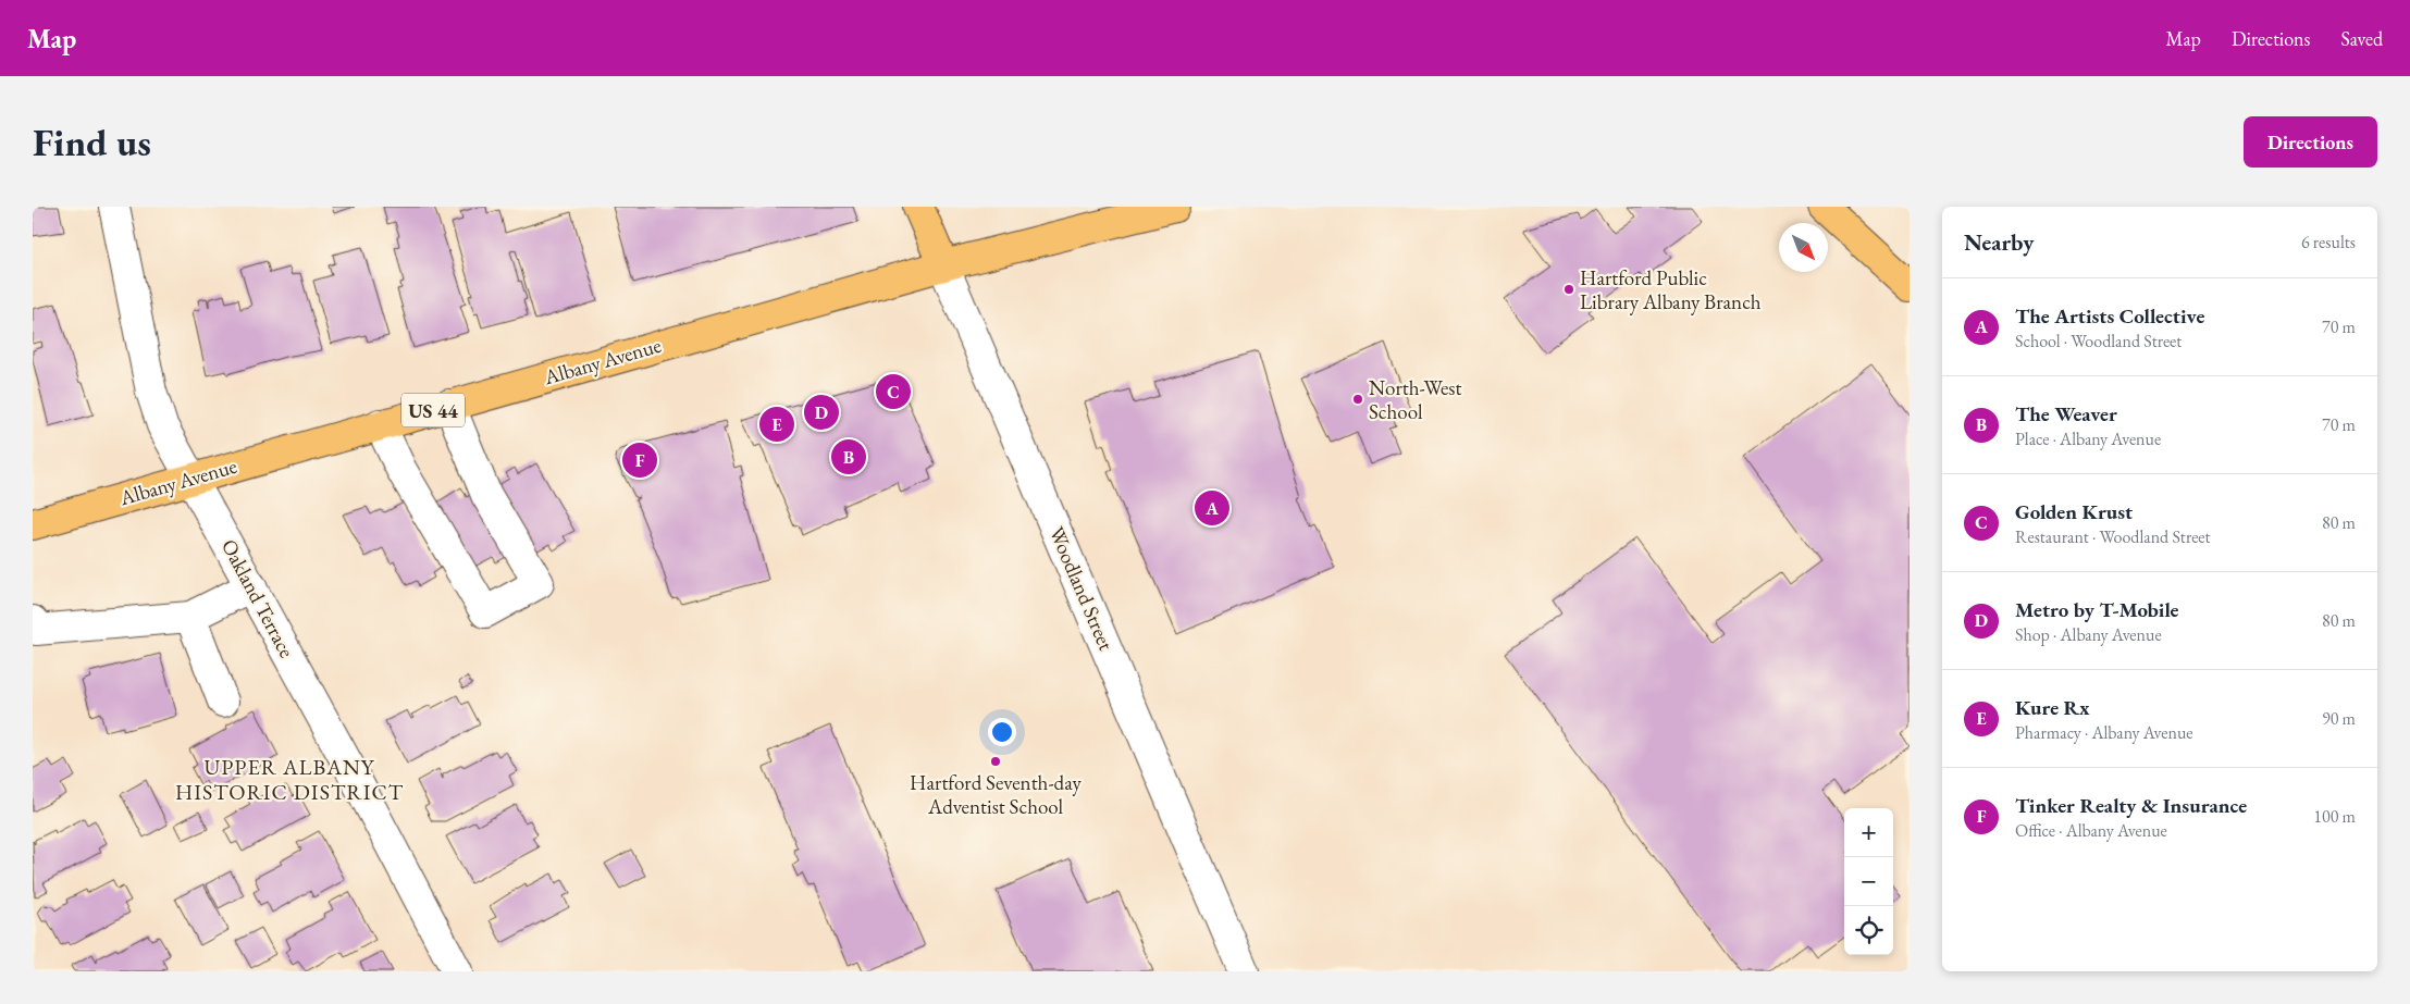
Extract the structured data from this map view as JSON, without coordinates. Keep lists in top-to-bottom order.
{
  "streets": {
    "main road": ["Albany Avenue", "US 44", "Woodland Street"],
    "street": ["Oakland Terrace"]
  },
  "crossings": [
    ["Albany Avenue", "Woodland Street"],
    ["Albany Avenue", "Oakland Terrace"]
  ],
  "districts": ["UPPER ALBANY HISTORIC DISTRICT"],
  "places": ["Hartford Public Library Albany Branch", "North-West School", "Hartford Seventh-day Adventist School"],
  "north": "bottom right",
  "page": {
    "header": "Map",
    "nav": ["Map", "Directions", "Saved"],
    "buttons": "Directions",
    "title": "Find us",
    "heading": ["Nearby", "6 results"],
    "list": [
      {
        "mark": "A",
        "name": "The Artists Collective",
        "note": "School · Woodland Street",
        "value": "70 m"
      },
      {
        "mark": "B",
        "name": "The Weaver",
        "note": "Place · Albany Avenue",
        "value": "70 m"
      },
      {
        "mark": "C",
        "name": "Golden Krust",
        "note": "Restaurant · Woodland Street",
        "value": "80 m"
      },
      {
        "mark": "D",
        "name": "Metro by T-Mobile",
        "note": "Shop · Albany Avenue",
        "value": "80 m"
      },
      {
        "mark": "E",
        "name": "Kure Rx",
        "note": "Pharmacy · Albany Avenue",
        "value": "90 m"
      },
      {
        "mark": "F",
        "name": "Tinker Realty & Insurance",
        "note": "Office · Albany Avenue",
        "value": "100 m"
      }
    ],
    "pins": [
      "C",
      "D",
      "E",
      "B",
      "F",
      "A"
    ],
    "map_buttons": ["+", "−"]
  }
}
